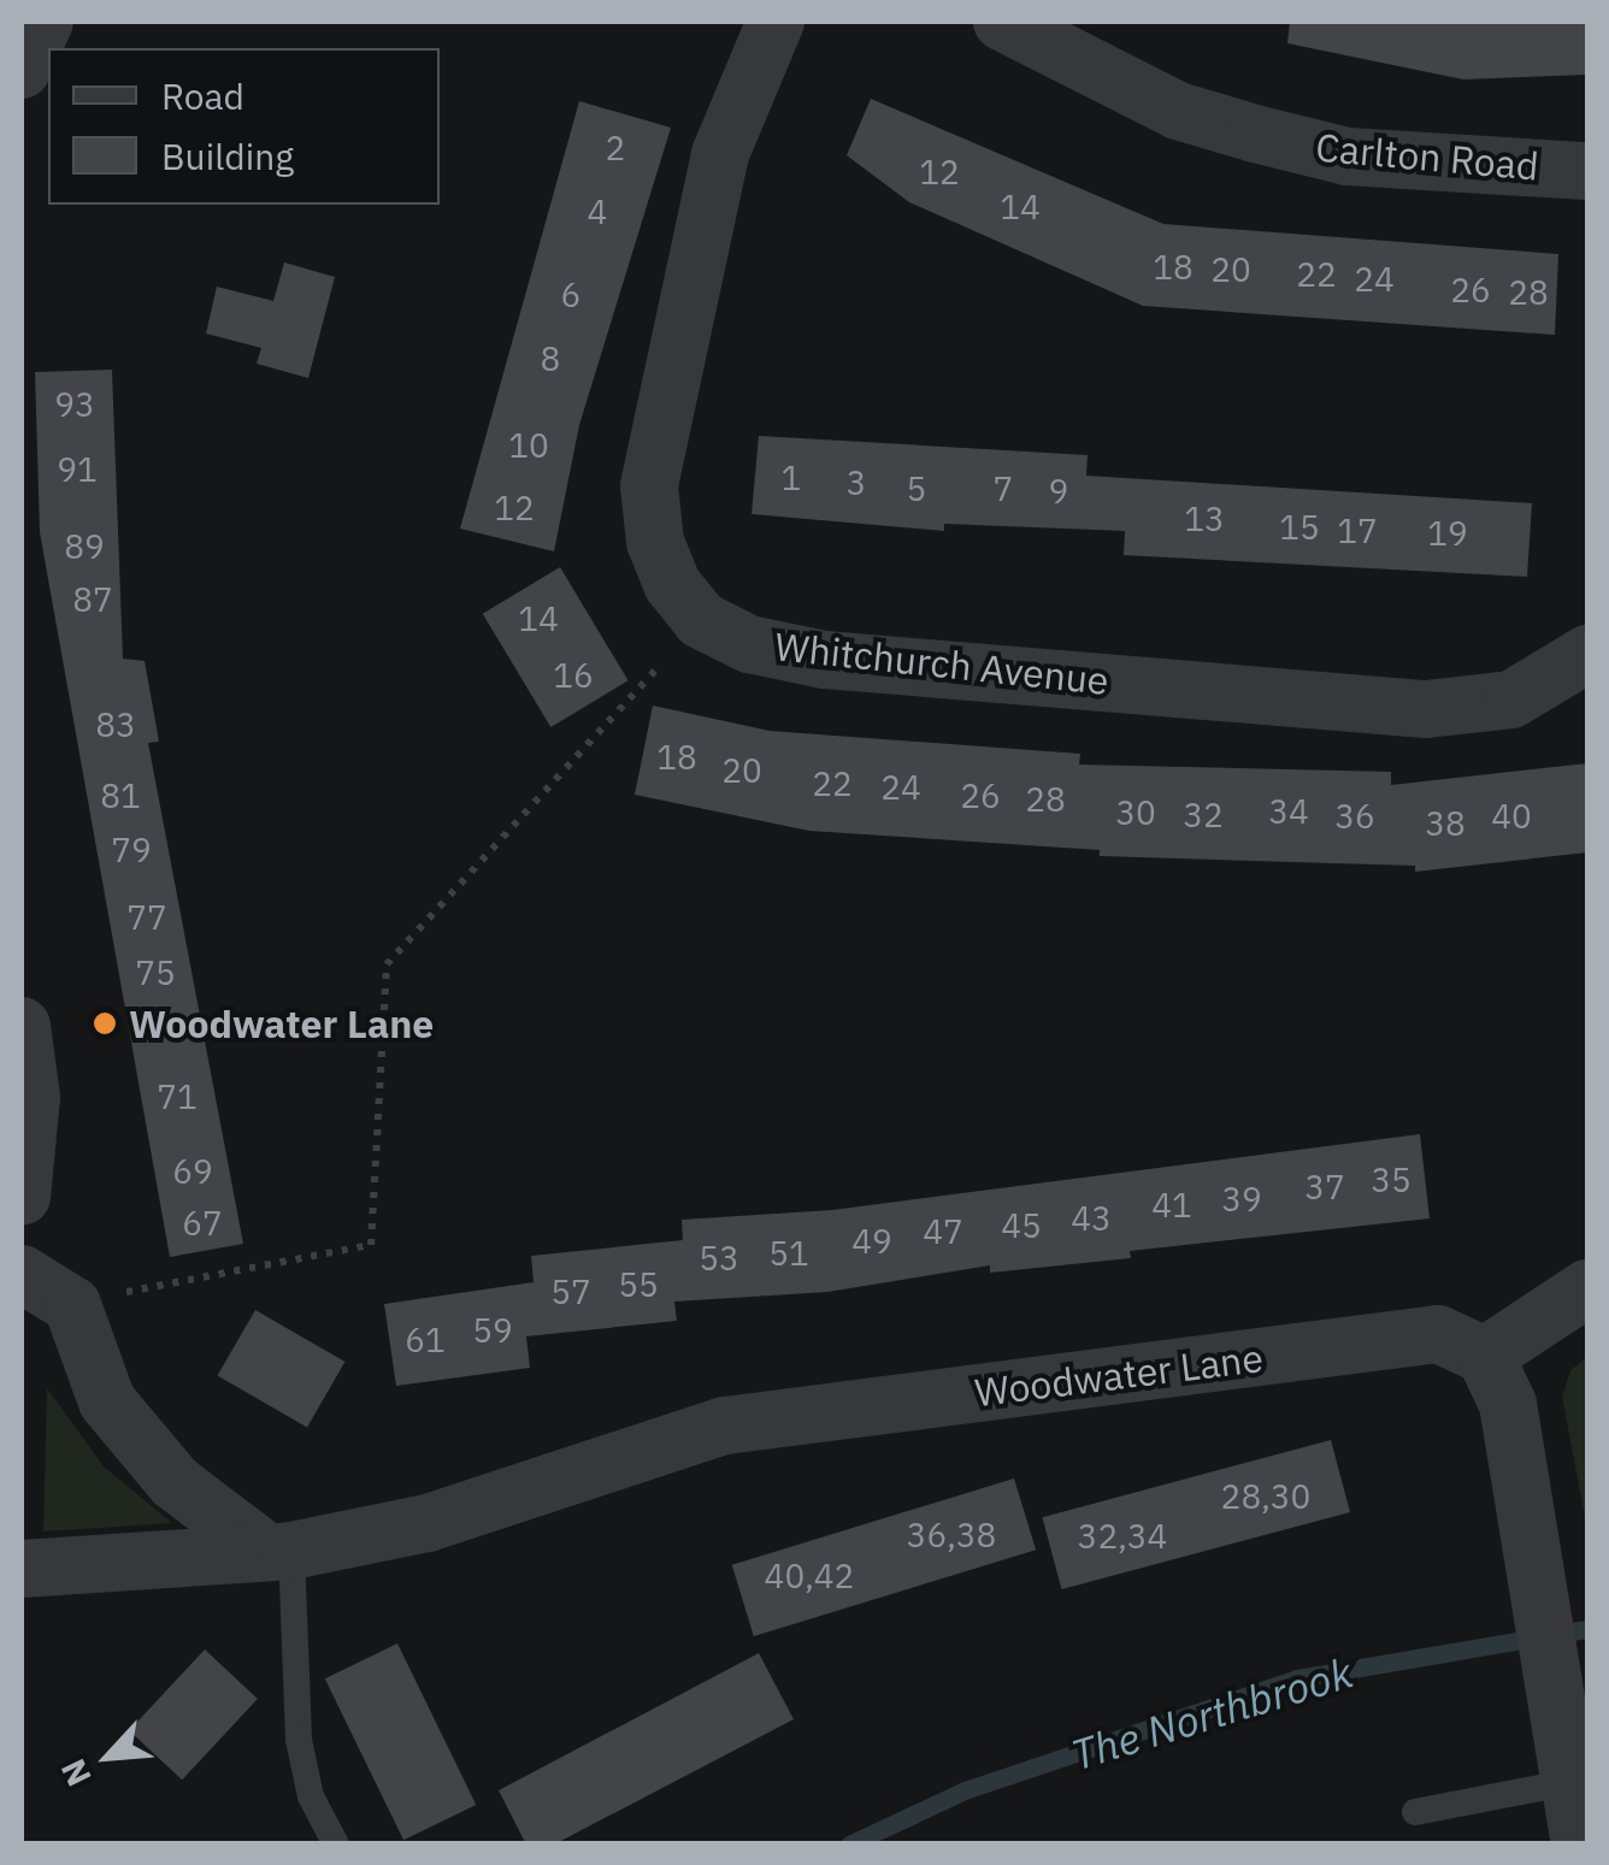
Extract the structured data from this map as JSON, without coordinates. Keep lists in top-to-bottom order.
{
  "streets": {
    "street": ["Carlton Road", "Whitchurch Avenue", "Woodwater Lane"]
  },
  "water": ["The Northbrook"],
  "places": ["Woodwater Lane"],
  "house_numbers": [
    "2",
    "12",
    "14",
    "4",
    "18",
    "20",
    "22",
    "24",
    "26",
    "28",
    "6",
    "8",
    "93",
    "10",
    "91",
    "1",
    "3",
    "5",
    "7",
    "9",
    "12",
    "13",
    "15",
    "17",
    "19",
    "89",
    "87",
    "14",
    "16",
    "83",
    "18",
    "20",
    "22",
    "24",
    "81",
    "26",
    "28",
    "34",
    "30",
    "32",
    "36",
    "40",
    "38",
    "79",
    "77",
    "75",
    "71",
    "69",
    "35",
    "37",
    "39",
    "41",
    "43",
    "67",
    "45",
    "47",
    "49",
    "51",
    "53",
    "55",
    "57",
    "59",
    "61",
    "28,30",
    "36,38",
    "32,34",
    "40,42"
  ],
  "legend": ["Road", "Building"],
  "north": "bottom left"
}
